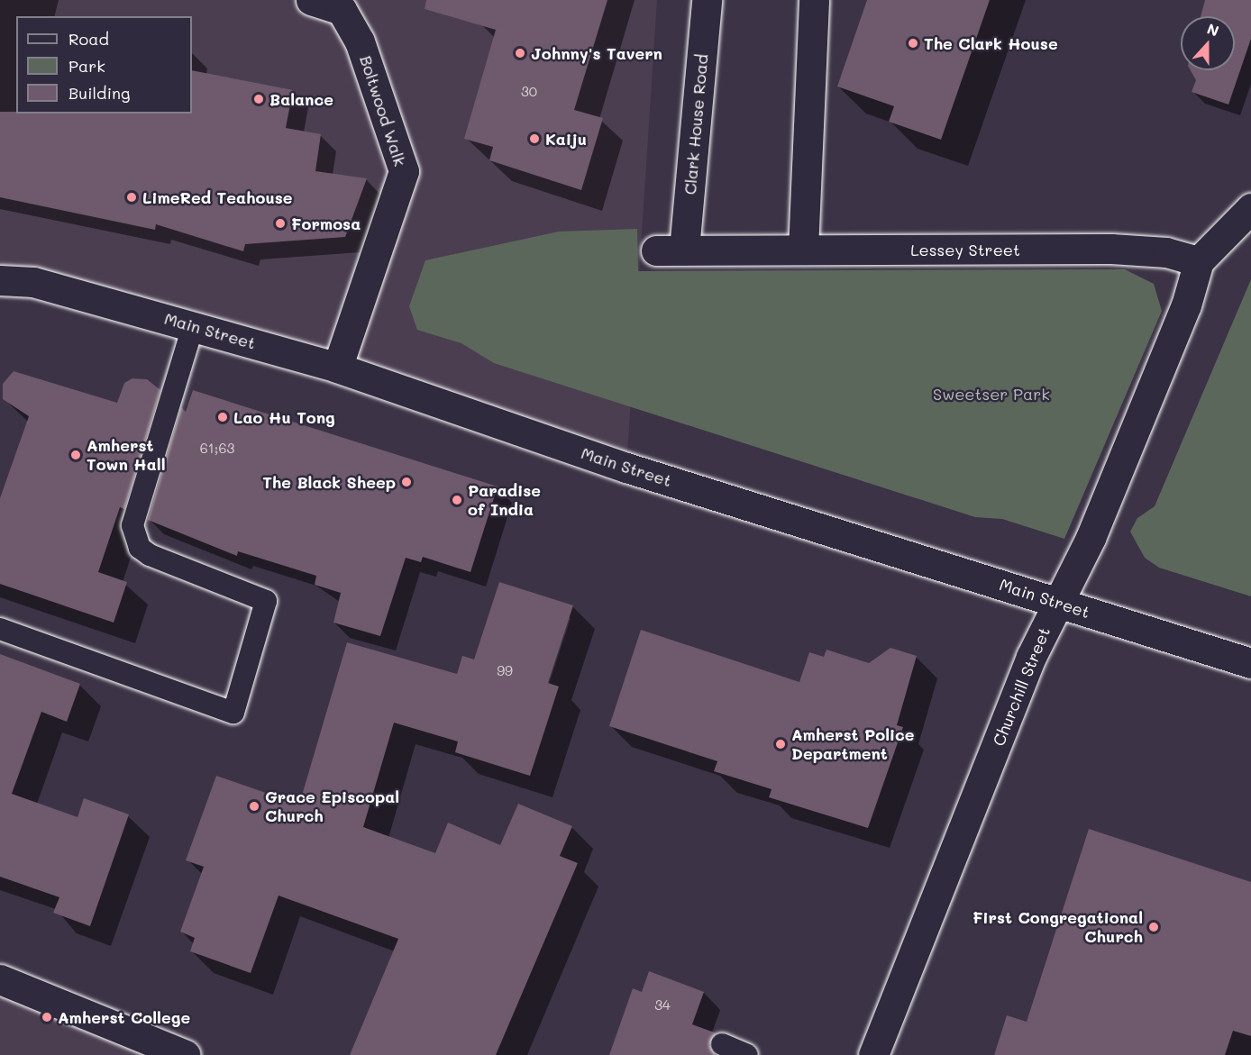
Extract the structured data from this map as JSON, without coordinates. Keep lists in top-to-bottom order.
{
  "streets": {
    "street": [
      "Boltwood Walk",
      "Clark House Road",
      "Lessey Street",
      "Main Street",
      "Churchill Street"
    ]
  },
  "crossings": [
    ["Boltwood Walk", "Main Street"],
    ["Clark House Road", "Lessey Street"],
    ["Lessey Street", "Churchill Street"],
    ["Main Street", "Churchill Street"]
  ],
  "parks": ["Sweetser Park"],
  "places": [
    "The Clark House",
    "Johnny's Tavern",
    "Balance",
    "Kaiju",
    "LimeRed Teahouse",
    "Formosa",
    "Lao Hu Tong",
    "Amherst Town Hall",
    "The Black Sheep",
    "Paradise of India",
    "Amherst Police Department",
    "Grace Episcopal Church",
    "First Congregational Church",
    "Amherst College"
  ],
  "house_numbers": [
    "30",
    "61;63",
    "99",
    "34"
  ],
  "legend": ["Road", "Park", "Building"],
  "north": "top"
}
